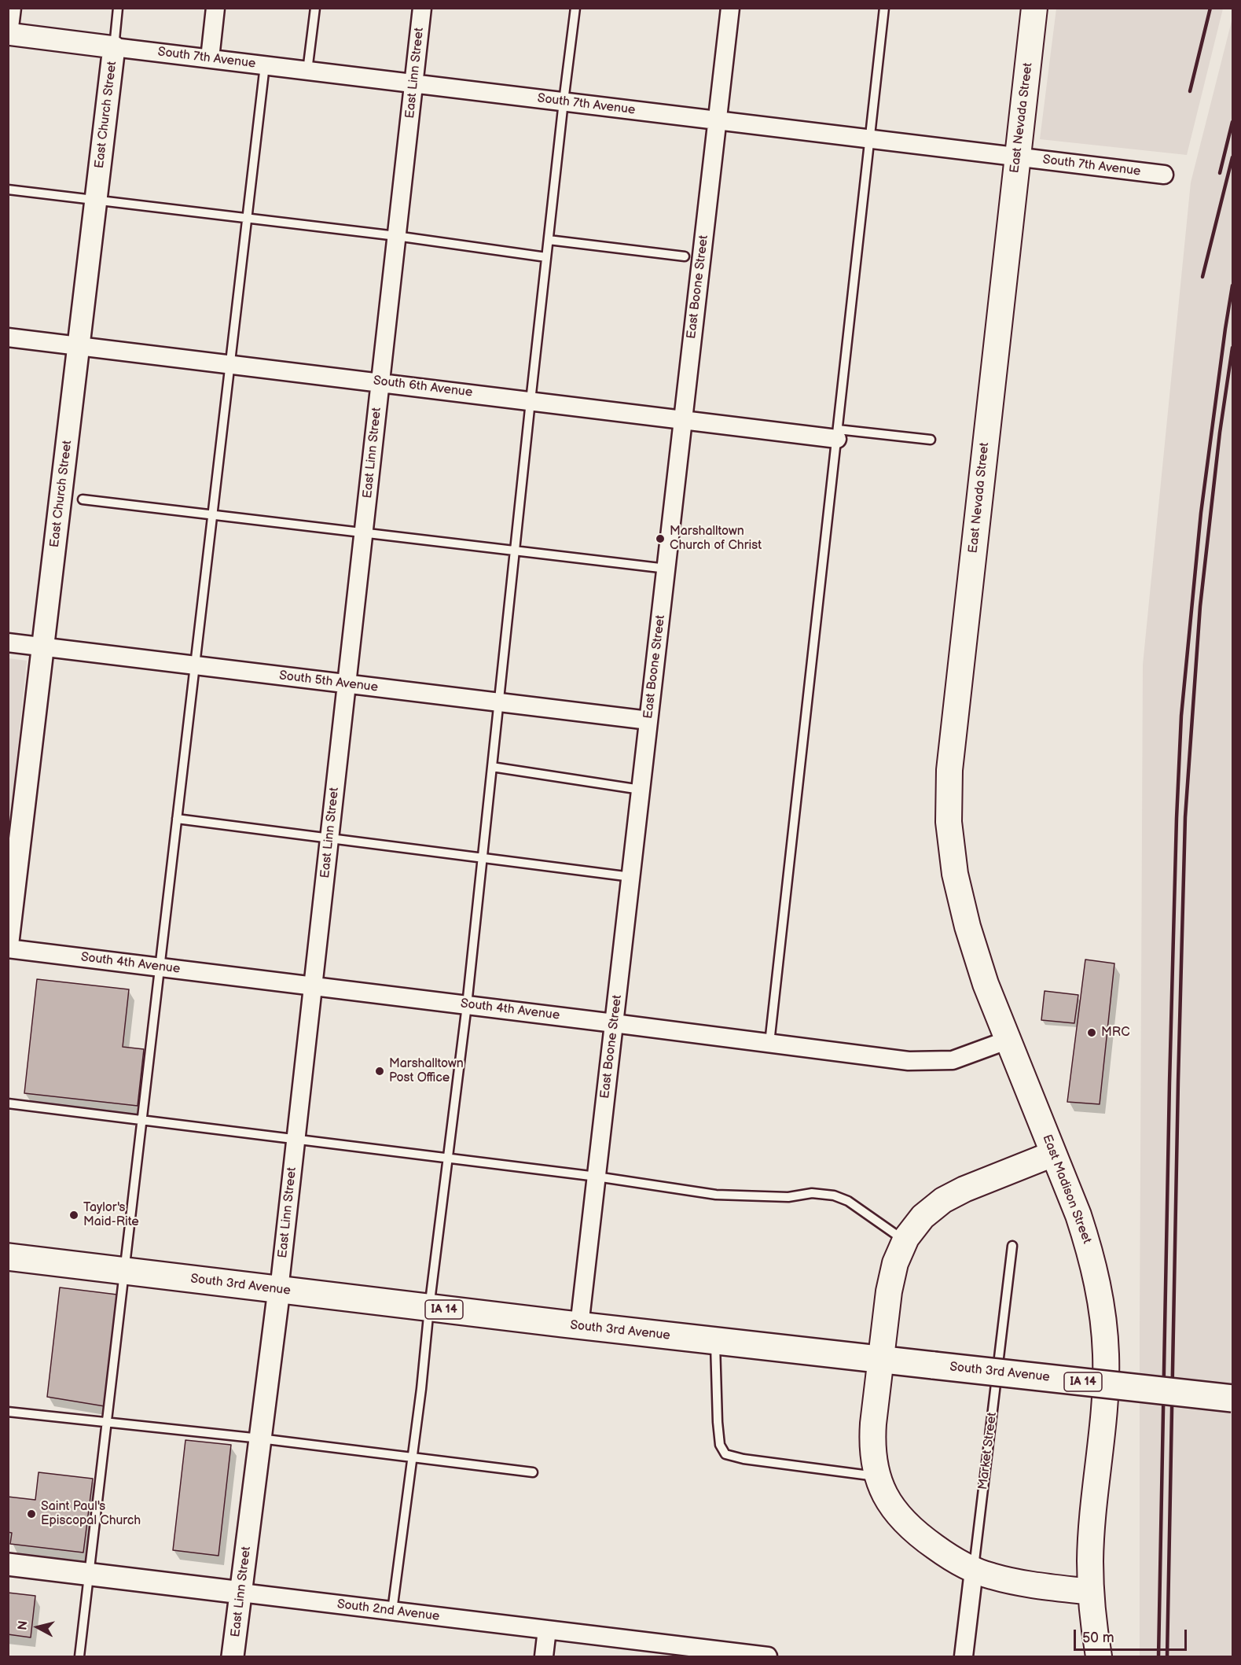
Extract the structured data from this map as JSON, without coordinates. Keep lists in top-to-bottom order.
{
  "streets": {
    "main road": [
      "East Nevada Street",
      "East Madison Street",
      "South 3rd Avenue",
      "IA 14"
    ],
    "street": [
      "South 7th Avenue",
      "East Linn Street",
      "East Church Street",
      "East Boone Street",
      "South 6th Avenue",
      "South 5th Avenue",
      "South 4th Avenue",
      "Market Street",
      "South 2nd Avenue"
    ]
  },
  "crossings": [
    ["South 7th Avenue", "East Linn Street"],
    ["South 7th Avenue", "East Church Street"],
    ["South 7th Avenue", "East Nevada Street"],
    ["South 7th Avenue", "East Boone Street"],
    ["East Linn Street", "South 6th Avenue"],
    ["East Linn Street", "South 5th Avenue"],
    ["East Linn Street", "South 4th Avenue"],
    ["East Linn Street", "South 3rd Avenue"],
    ["East Linn Street", "South 2nd Avenue"],
    ["East Church Street", "South 6th Avenue"],
    ["East Church Street", "South 5th Avenue"],
    ["East Nevada Street", "East Madison Street"],
    ["East Boone Street", "South 6th Avenue"],
    ["East Boone Street", "South 5th Avenue"],
    ["East Boone Street", "South 4th Avenue"],
    ["East Boone Street", "South 3rd Avenue"],
    ["South 4th Avenue", "East Madison Street"]
  ],
  "places": [
    "Marshalltown Church of Christ",
    "MRC",
    "Marshalltown Post Office",
    "Taylor's Maid-Rite",
    "Saint Paul's Episcopal Church"
  ],
  "scale_bar": "50 m",
  "north": "left"
}
